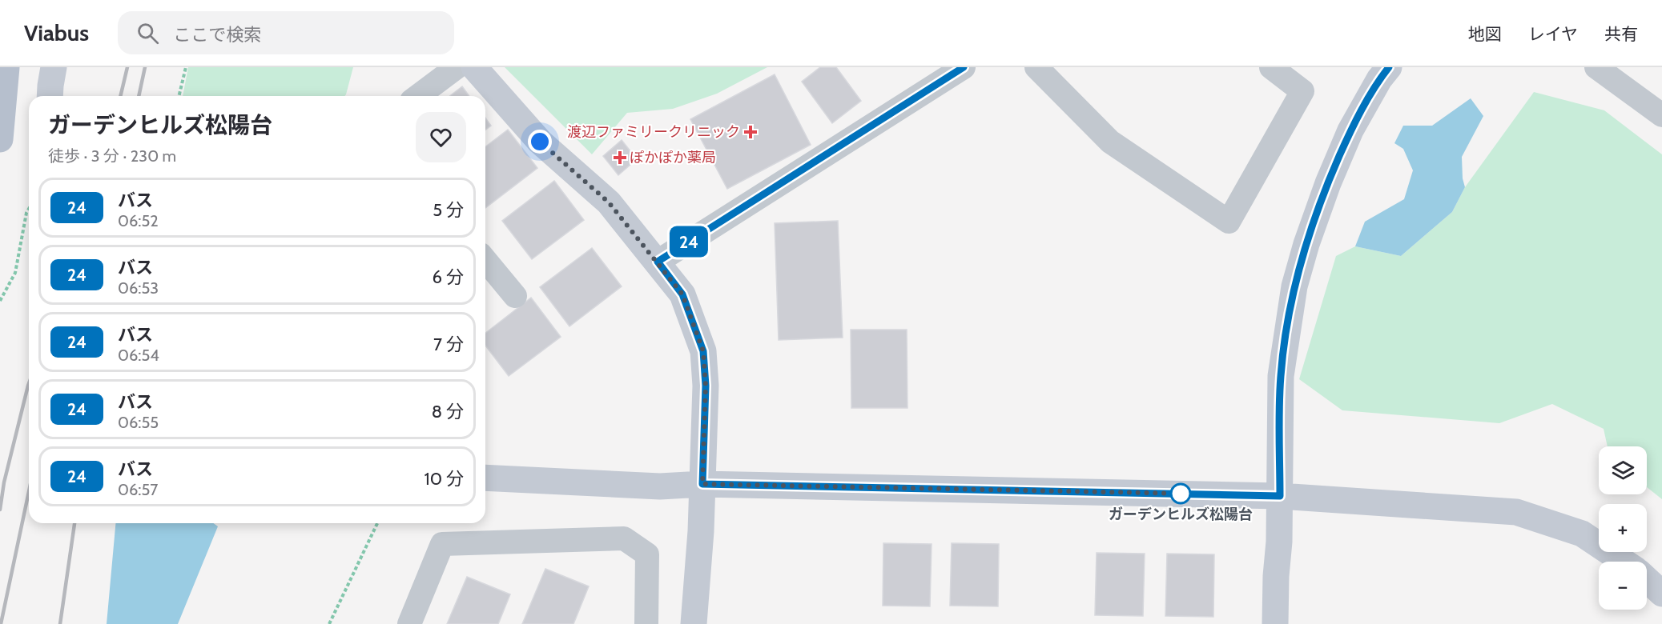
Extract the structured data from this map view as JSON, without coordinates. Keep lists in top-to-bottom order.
{
  "places": {
    "health": ["渡辺ファミリークリニック", "ぽかぽか薬局"],
    "other": ["ガーデンヒルズ松陽台"]
  },
  "lines": ["bus line 24"],
  "page": {
    "header": "Viabus",
    "search": "ここで検索",
    "nav": ["地図", "レイヤ", "共有"],
    "on_map": "24",
    "heading": ["ガーデンヒルズ松陽台", "徒歩 · 3 分 · 230 m"],
    "list": [
      {
        "mark": "24",
        "name": "バス",
        "note": "06:52",
        "value": "5 分"
      },
      {
        "mark": "24",
        "name": "バス",
        "note": "06:53",
        "value": "6 分"
      },
      {
        "mark": "24",
        "name": "バス",
        "note": "06:54",
        "value": "7 分"
      },
      {
        "mark": "24",
        "name": "バス",
        "note": "06:55",
        "value": "8 分"
      },
      {
        "mark": "24",
        "name": "バス",
        "note": "06:57",
        "value": "10 分"
      }
    ],
    "map_buttons": ["+", "−"]
  }
}
